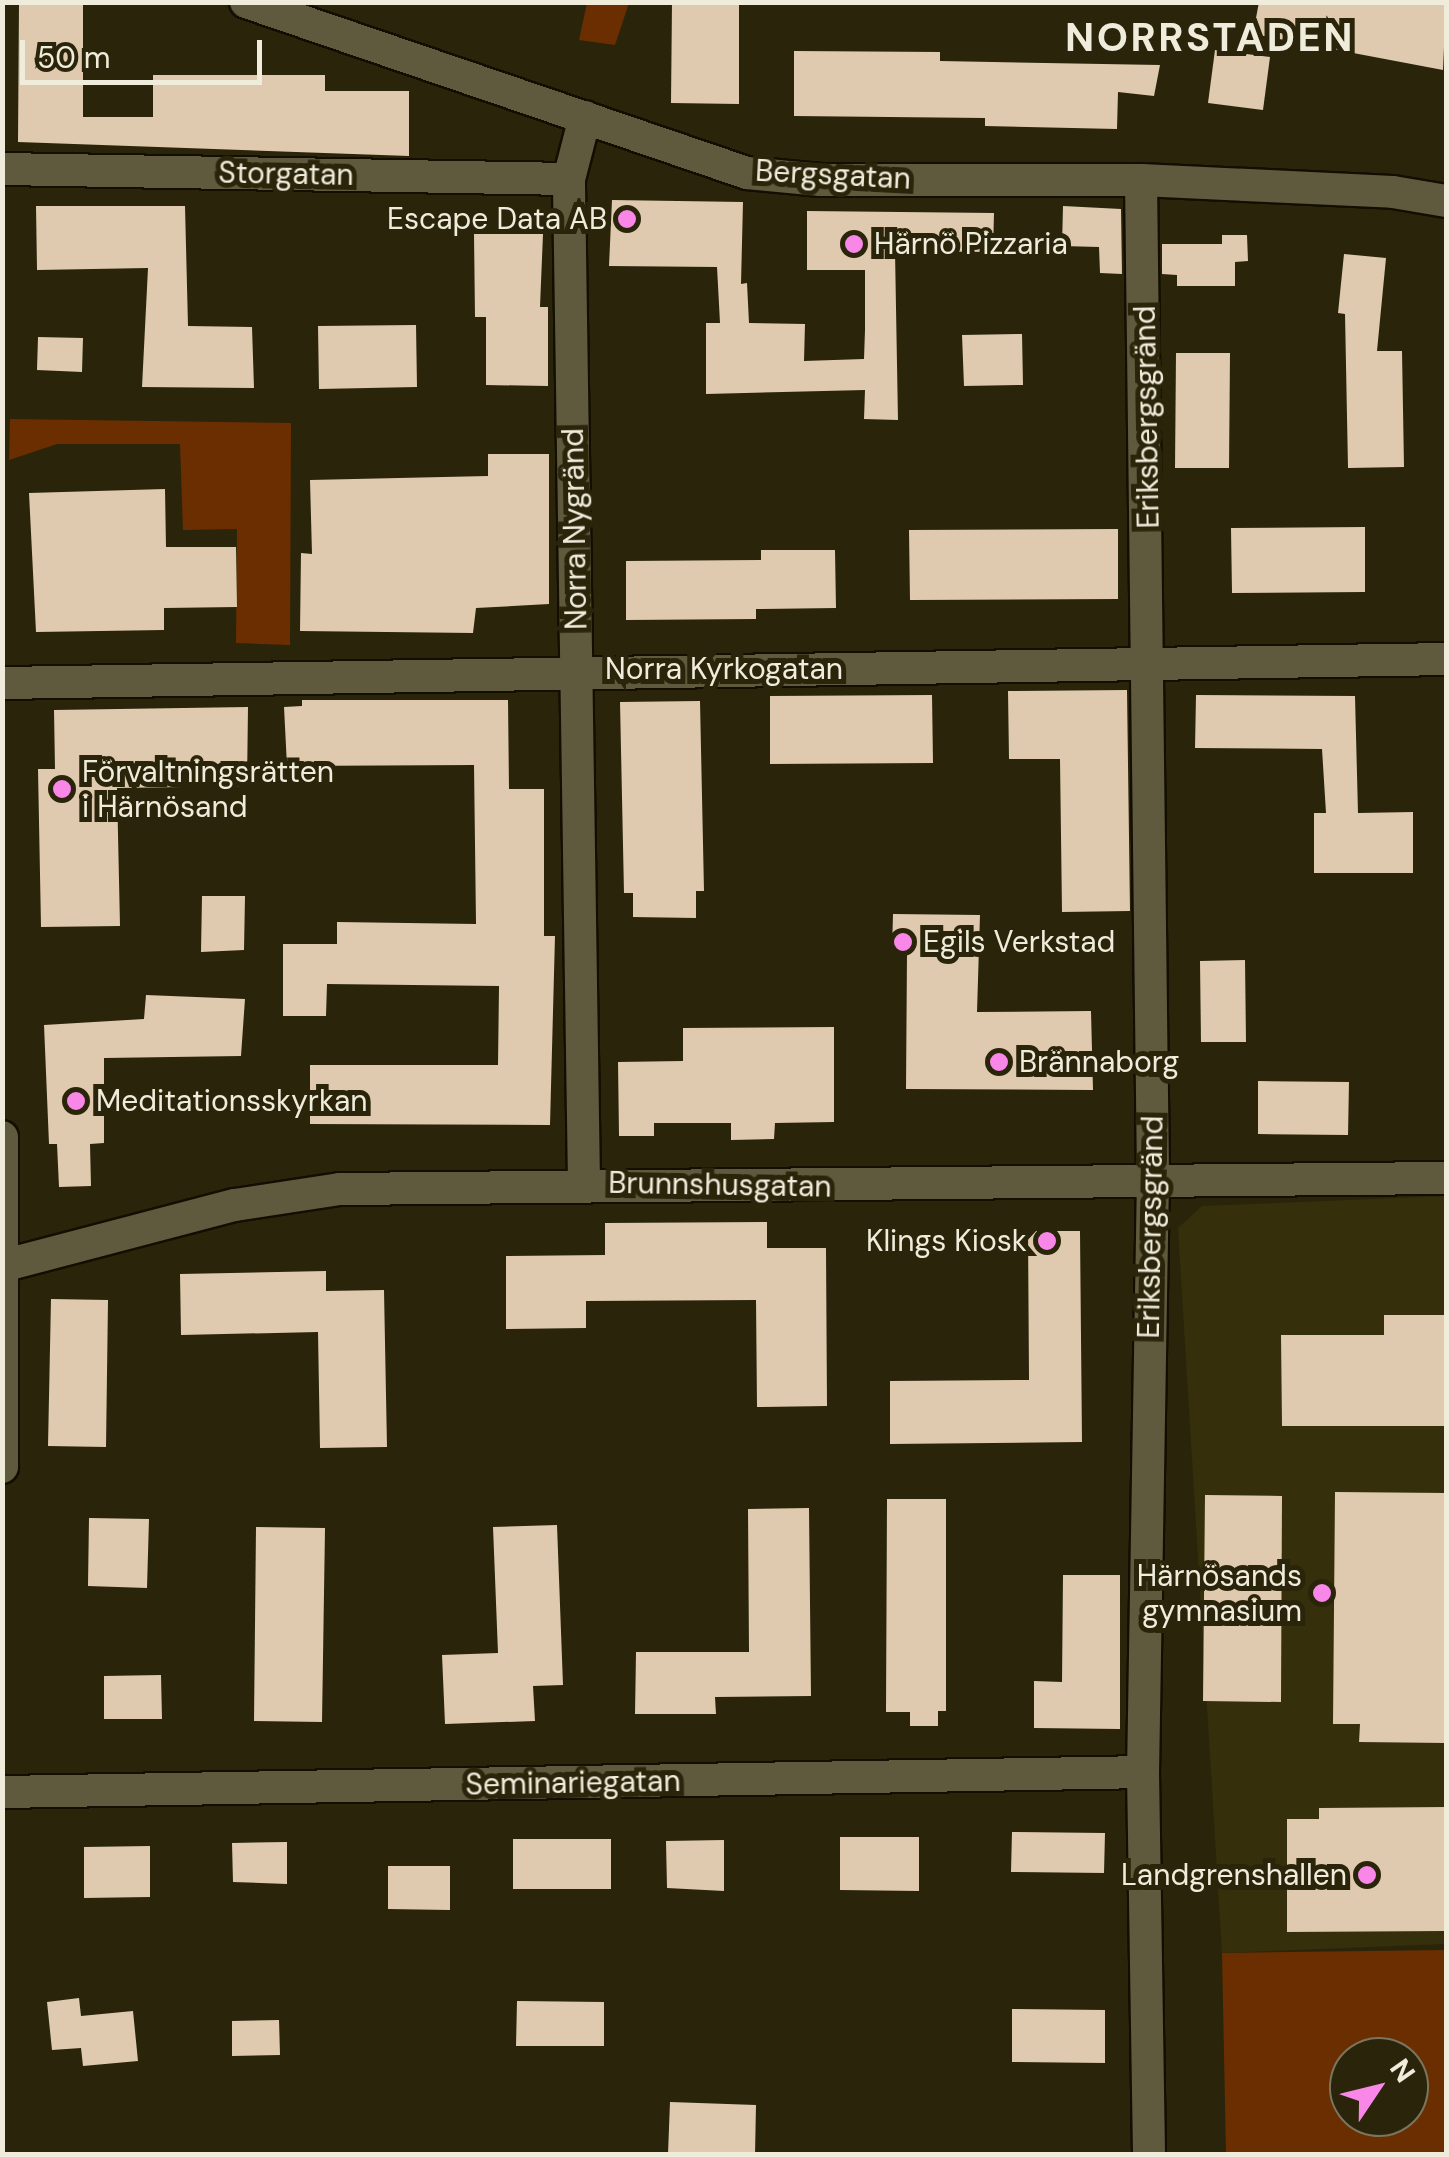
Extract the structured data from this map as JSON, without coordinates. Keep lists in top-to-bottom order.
{
  "streets": {
    "street": [
      "Storgatan",
      "Bergsgatan",
      "Eriksbergsgränd",
      "Norra Nygränd",
      "Norra Kyrkogatan",
      "Brunnshusgatan",
      "Seminariegatan"
    ]
  },
  "crossings": [
    ["Storgatan", "Norra Nygränd"],
    ["Bergsgatan", "Eriksbergsgränd"],
    ["Bergsgatan", "Norra Nygränd"],
    ["Eriksbergsgränd", "Norra Kyrkogatan"],
    ["Eriksbergsgränd", "Brunnshusgatan"],
    ["Eriksbergsgränd", "Seminariegatan"],
    ["Norra Nygränd", "Norra Kyrkogatan"],
    ["Norra Nygränd", "Brunnshusgatan"]
  ],
  "districts": ["NORRSTADEN"],
  "places": [
    "Escape Data AB",
    "Härnö Pizzaria",
    "Förvaltningsrätten i Härnösand",
    "Egils Verkstad",
    "Brännaborg",
    "Meditationsskyrkan",
    "Klings Kiosk",
    "Härnösands gymnasium",
    "Landgrenshallen"
  ],
  "scale_bar": "50 m",
  "north": "top right"
}
